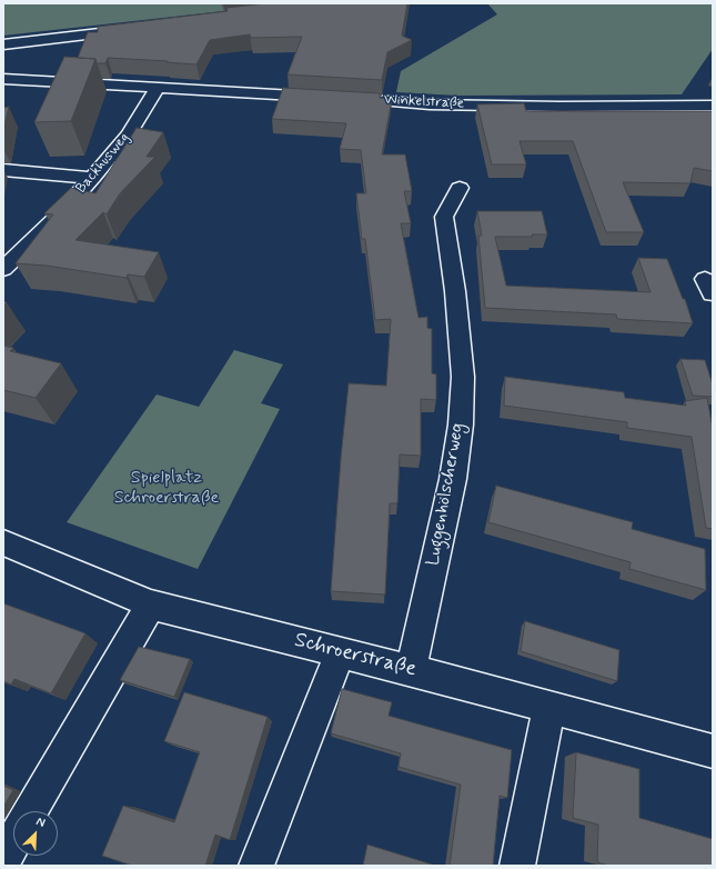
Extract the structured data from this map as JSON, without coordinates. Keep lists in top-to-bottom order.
{
  "streets": {
    "street": [
      "Winkelstraße",
      "Backhusweg",
      "Luggenhölscherweg",
      "Schroerstraße"
    ]
  },
  "crossings": [
    ["Luggenhölscherweg", "Schroerstraße"]
  ],
  "parks": ["Spielplatz Schroerstraße"],
  "north": "top right"
}
